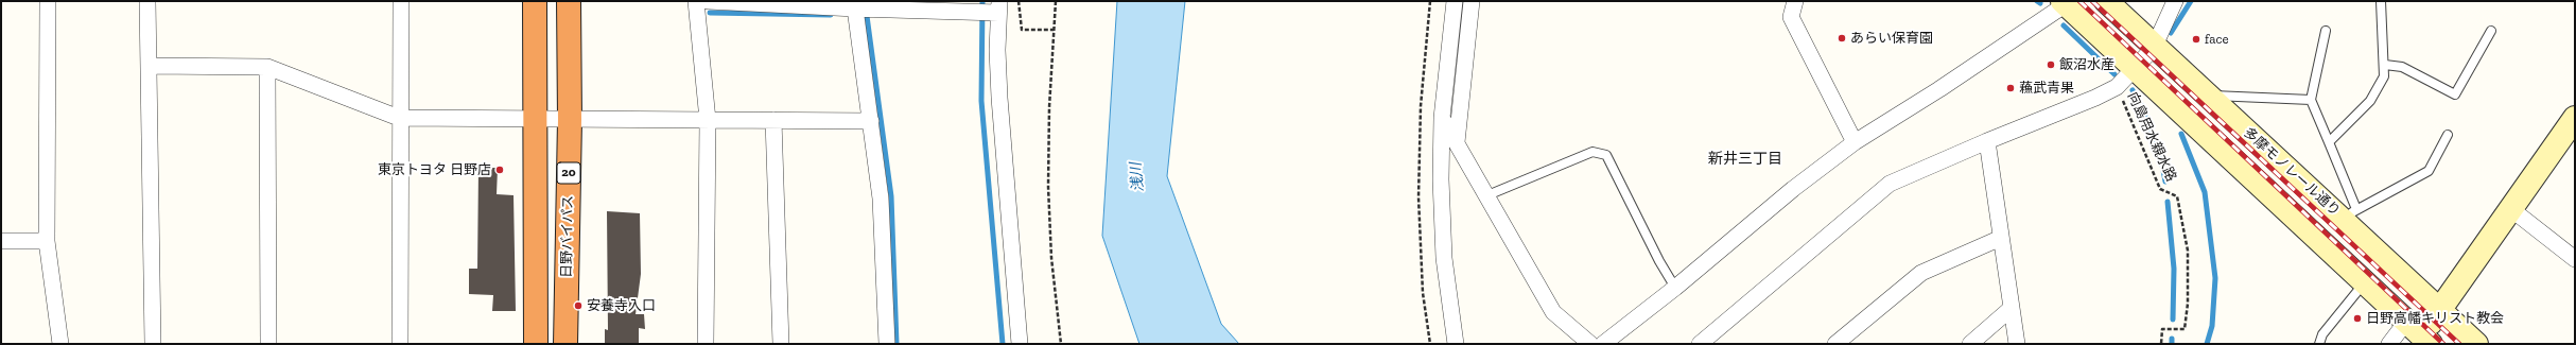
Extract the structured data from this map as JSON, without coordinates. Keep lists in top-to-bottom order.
{
  "streets": {
    "highway": ["20", "日野バイパス"],
    "main road": ["多摩モノレール通り"],
    "path": ["向島用水親水路"]
  },
  "districts": ["新井三丁目"],
  "water": ["浅川"],
  "places": [
    "あらい保育園",
    "face",
    "飯沼水産",
    "蘓武青果",
    "東京トヨタ 日野店",
    "安養寺入口",
    "日野高幡キリスト教会"
  ]
}
